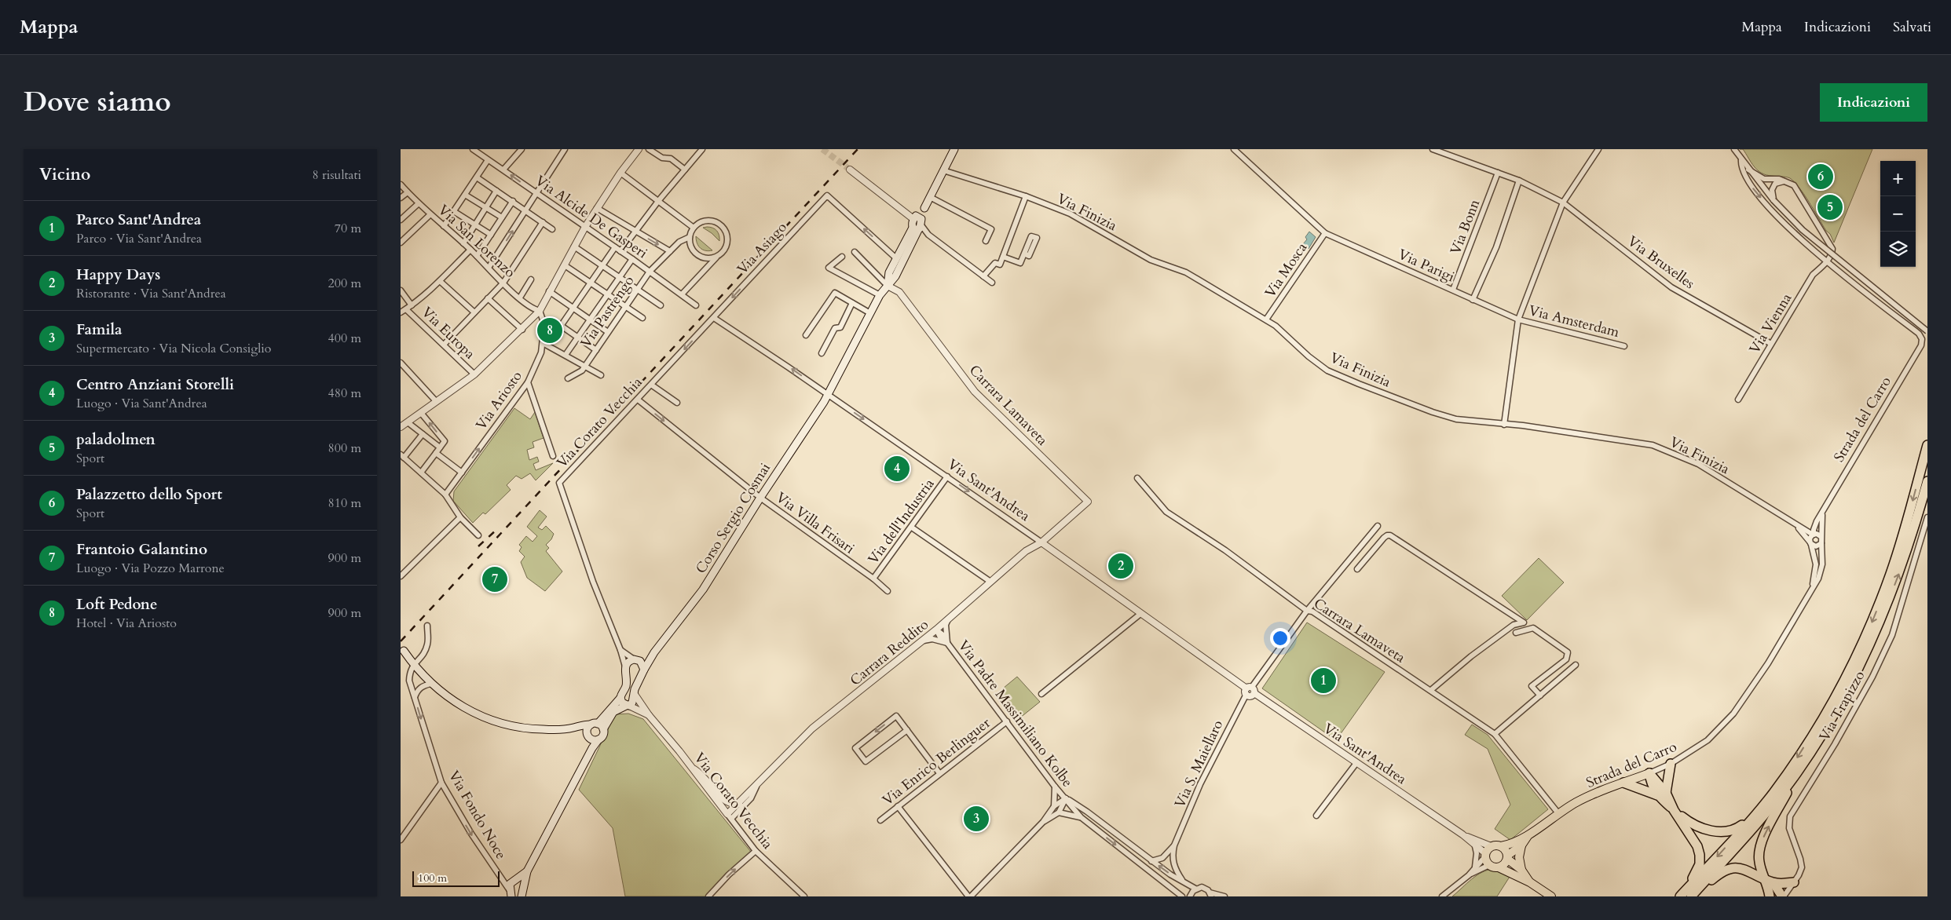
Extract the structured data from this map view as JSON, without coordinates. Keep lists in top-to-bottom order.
{
  "streets": {
    "main road": ["Strada del Carro", "Via Sant'Andrea", "Corso Sergio Cosmai"],
    "street": [
      "Via Finizia",
      "Via Alcide De Gasperi",
      "Via Bonn",
      "Via San Lorenzo",
      "Via Asiago",
      "Via Bruxelles",
      "Via Parigi",
      "Via Mosca",
      "Via Pastrengo",
      "Via Amsterdam",
      "Via Vienna",
      "Via Europa",
      "Via Ariosto",
      "Carrara Lamaveta",
      "Via Corato Vecchia",
      "Via dell'Industria",
      "Via Villa Frisari",
      "Carrara Reddito",
      "Via Trapizzo",
      "Via Padre Massimiliano Kolbe",
      "Via Enrico Berlinguer",
      "Via S. Maiellaro",
      "Via Fondo Noce"
    ]
  },
  "crossings": [
    ["Via Finizia", "Via Mosca"],
    ["Via Finizia", "Strada del Carro"],
    ["Via Alcide De Gasperi", "Via Pastrengo"],
    ["Via Bonn", "Via Bruxelles"],
    ["Via Bonn", "Via Parigi"],
    ["Via San Lorenzo", "Via Ariosto"],
    ["Via Asiago", "Via Corato Vecchia"],
    ["Via Asiago", "Via Sant'Andrea"],
    ["Via Bruxelles", "Via Vienna"],
    ["Via Parigi", "Via Mosca"],
    ["Via Parigi", "Via Amsterdam"],
    ["Via Vienna", "Strada del Carro"],
    ["Carrara Lamaveta", "Strada del Carro"],
    ["Carrara Lamaveta", "Corso Sergio Cosmai"],
    ["Carrara Lamaveta", "Carrara Reddito"],
    ["Carrara Lamaveta", "Via S. Maiellaro"],
    ["Strada del Carro", "Via Sant'Andrea"],
    ["Via Corato Vecchia", "Via Sant'Andrea"],
    ["Via Corato Vecchia", "Corso Sergio Cosmai"],
    ["Via Corato Vecchia", "Via Villa Frisari"],
    ["Via Corato Vecchia", "Carrara Reddito"],
    ["Via Sant'Andrea", "Corso Sergio Cosmai"],
    ["Via Sant'Andrea", "Via dell'Industria"],
    ["Via Sant'Andrea", "Carrara Reddito"],
    ["Via Sant'Andrea", "Via S. Maiellaro"],
    ["Corso Sergio Cosmai", "Via Villa Frisari"],
    ["Via dell'Industria", "Via Villa Frisari"],
    ["Carrara Reddito", "Via Padre Massimiliano Kolbe"],
    ["Via Padre Massimiliano Kolbe", "Via Enrico Berlinguer"],
    ["Via Padre Massimiliano Kolbe", "Via S. Maiellaro"]
  ],
  "one_way": ["Via Ariosto", "Via Villa Frisari", "Via Fondo Noce"],
  "scale_bar": "100 m",
  "page": {
    "header": "Mappa",
    "nav": ["Mappa", "Indicazioni", "Salvati"],
    "title": "Dove siamo",
    "buttons": "Indicazioni",
    "heading": ["Vicino", "8 risultati"],
    "map_buttons": ["+", "−"],
    "pins": [
      "6",
      "5",
      "8",
      "4",
      "2",
      "7",
      "1",
      "3"
    ],
    "list": [
      {
        "mark": "1",
        "name": "Parco Sant'Andrea",
        "note": "Parco · Via Sant'Andrea",
        "value": "70 m"
      },
      {
        "mark": "2",
        "name": "Happy Days",
        "note": "Ristorante · Via Sant'Andrea",
        "value": "200 m"
      },
      {
        "mark": "3",
        "name": "Famila",
        "note": "Supermercato · Via Nicola Consiglio",
        "value": "400 m"
      },
      {
        "mark": "4",
        "name": "Centro Anziani Storelli",
        "note": "Luogo · Via Sant'Andrea",
        "value": "480 m"
      },
      {
        "mark": "5",
        "name": "paladolmen",
        "note": "Sport",
        "value": "800 m"
      },
      {
        "mark": "6",
        "name": "Palazzetto dello Sport",
        "note": "Sport",
        "value": "810 m"
      },
      {
        "mark": "7",
        "name": "Frantoio Galantino",
        "note": "Luogo · Via Pozzo Marrone",
        "value": "900 m"
      },
      {
        "mark": "8",
        "name": "Loft Pedone",
        "note": "Hotel · Via Ariosto",
        "value": "900 m"
      }
    ],
    "scale": "100 m"
  }
}
